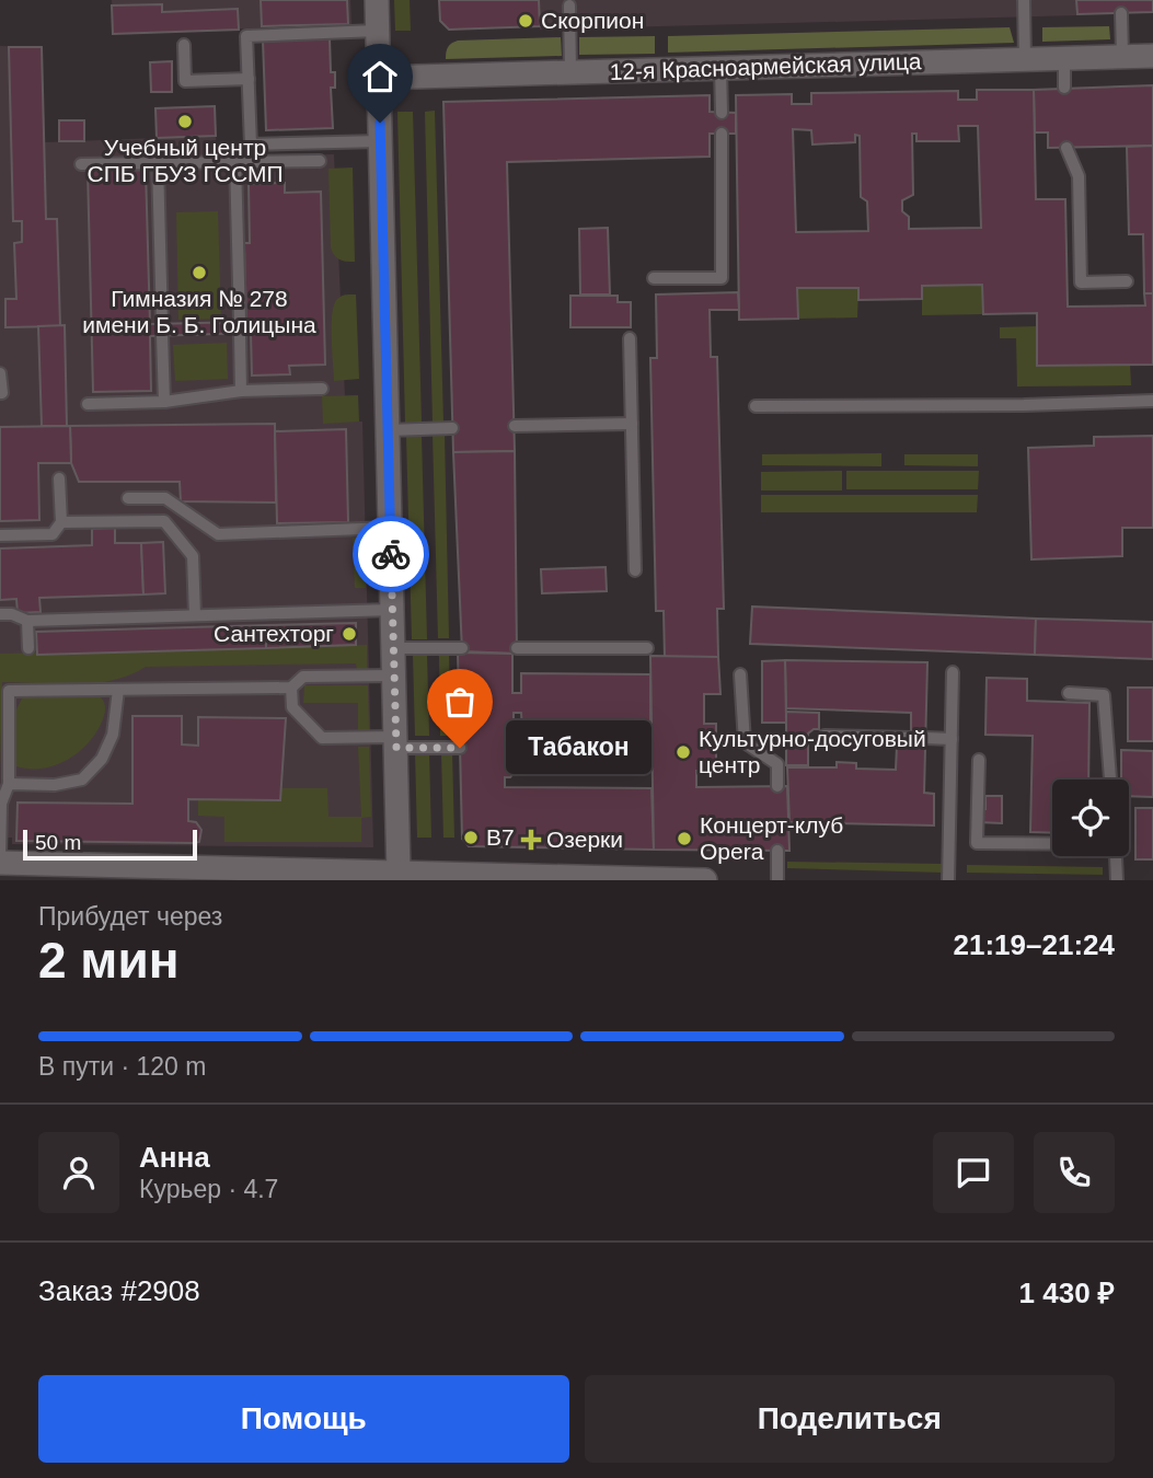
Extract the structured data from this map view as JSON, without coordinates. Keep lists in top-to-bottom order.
{
  "streets": {
    "street": ["12-я Красноармейская улица"]
  },
  "places": {
    "other": [
      "Скорпион",
      "Учебный центр СПБ ГБУЗ ГССМП",
      "Гимназия № 278 имени Б. Б. Голицына",
      "Сантехторг",
      "Табакон",
      "Культурно-досуговый центр",
      "В7",
      "Концерт-клуб Opera"
    ],
    "health": ["Озерки"]
  },
  "scale_bar": "50 m",
  "page": {
    "bubble": "Табакон",
    "scale": "50 m",
    "heading": ["2 мин", "Прибудет через", "21:19–21:24"],
    "panel": [
      "Анна",
      "Курьер · 4.7",
      "Заказ #2908",
      "1 430 ₽"
    ],
    "bar": "В пути · 120 m",
    "buttons": ["Помощь", "Поделиться"]
  }
}
